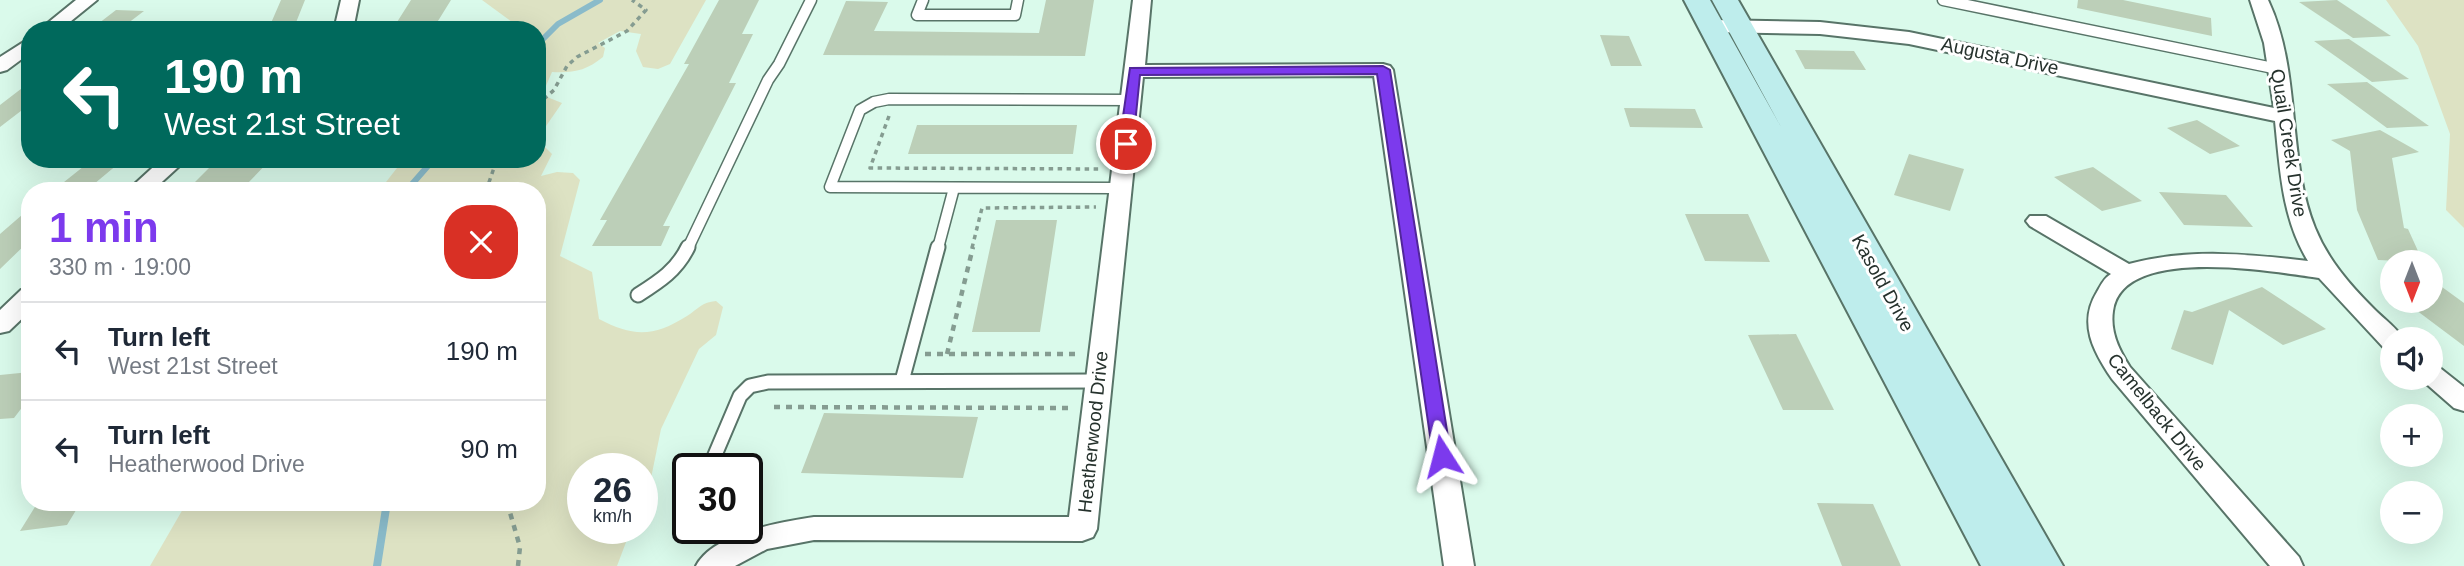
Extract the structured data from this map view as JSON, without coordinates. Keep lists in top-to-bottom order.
{
  "streets": {
    "main road": ["Kasold Drive"],
    "street": [
      "Augusta Drive",
      "Quail Creek Drive",
      "Camelback Drive",
      "Heatherwood Drive"
    ]
  },
  "crossings": [
    ["Augusta Drive", "Quail Creek Drive"],
    ["Augusta Drive", "Kasold Drive"],
    ["Quail Creek Drive", "Camelback Drive"]
  ],
  "north": "bottom",
  "page": {
    "turn": ["190 m", "West 21st Street"],
    "heading": ["1 min", "330 m · 19:00"],
    "map_buttons": ["+", "−"],
    "list": [
      {
        "name": "Turn left",
        "note": "West 21st Street",
        "value": "190 m"
      },
      {
        "name": "Turn left",
        "note": "Heatherwood Drive",
        "value": "90 m"
      }
    ],
    "speed": "26 km/h",
    "limit": "30"
  }
}
